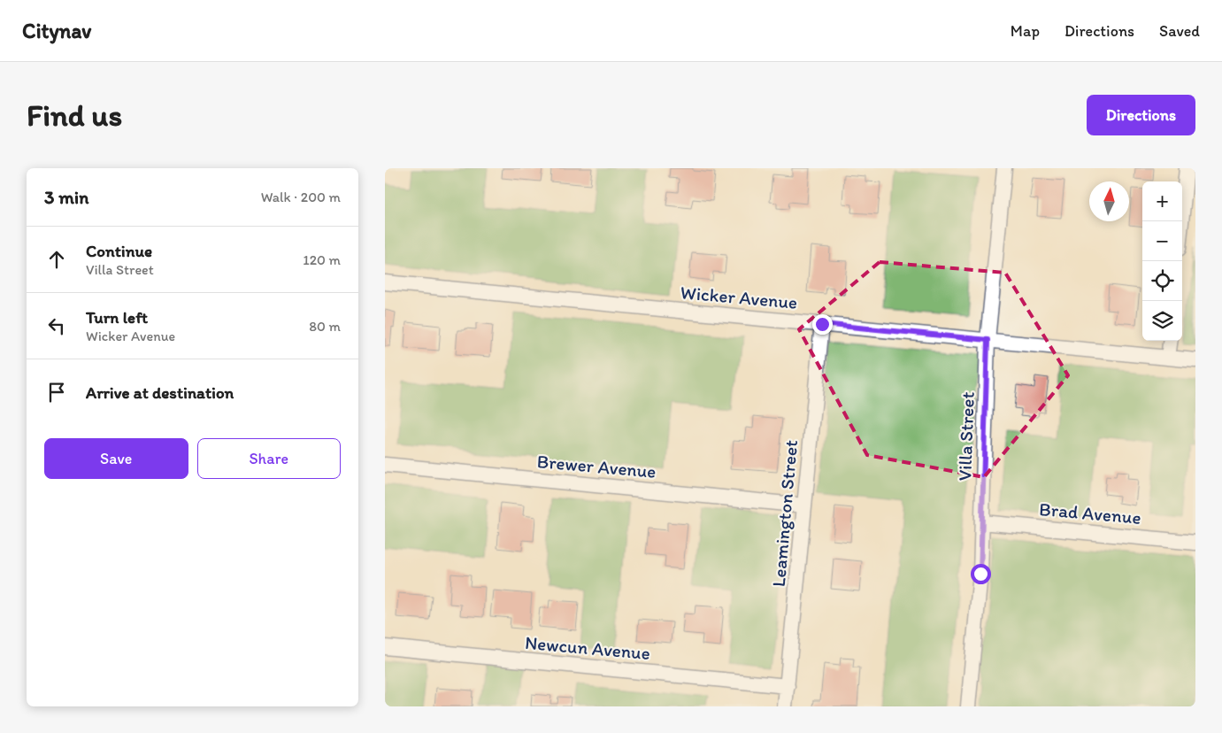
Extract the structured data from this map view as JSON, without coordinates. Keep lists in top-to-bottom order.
{
  "streets": {
    "street": [
      "Wicker Avenue",
      "Villa Street",
      "Brewer Avenue",
      "Leamington Street",
      "Brad Avenue",
      "Newcun Avenue"
    ]
  },
  "crossings": [
    ["Wicker Avenue", "Villa Street"],
    ["Wicker Avenue", "Leamington Street"],
    ["Villa Street", "Brad Avenue"],
    ["Brewer Avenue", "Leamington Street"],
    ["Leamington Street", "Newcun Avenue"]
  ],
  "north": "top",
  "page": {
    "header": "Citynav",
    "nav": ["Map", "Directions", "Saved"],
    "buttons": [
      "Directions",
      ["Save", "Share"]
    ],
    "title": "Find us",
    "heading": ["3 min", "Walk · 200 m"],
    "map_buttons": ["+", "−"],
    "list": [
      ["Continue", "Villa Street", "120 m"],
      ["Turn left", "Wicker Avenue", "80 m"],
      "Arrive at destination"
    ]
  }
}
